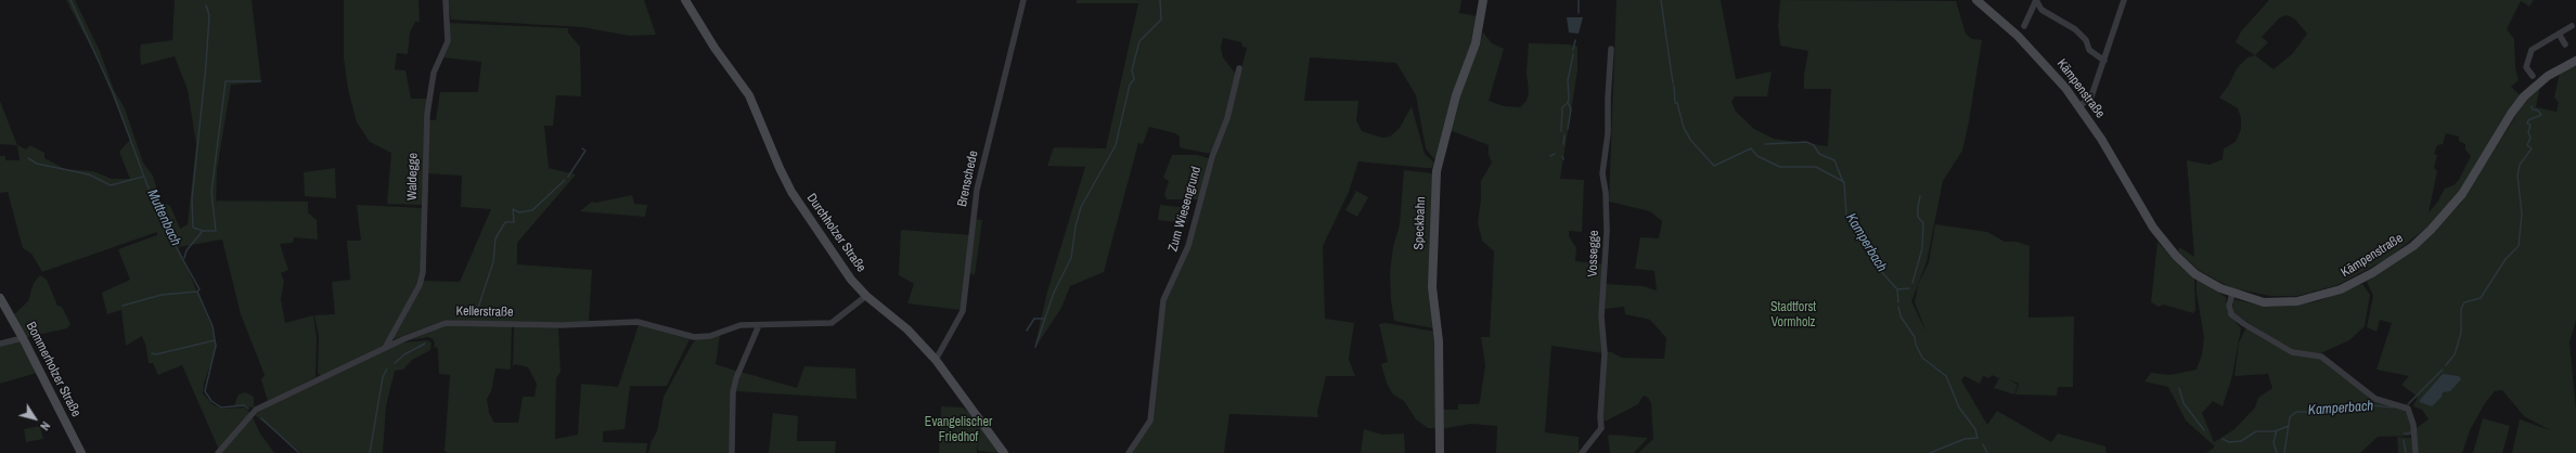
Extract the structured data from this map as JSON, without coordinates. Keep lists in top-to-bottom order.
{
  "streets": {
    "street": [
      "Kämpenstraße",
      "Waldegge",
      "Brenschede",
      "Zum Wiesengrund",
      "Speckbahn",
      "Durchholzer Straße",
      "Vossegge",
      "Kellerstraße",
      "Bommerholzer Straße"
    ]
  },
  "crossings": [
    ["Waldegge", "Kellerstraße"],
    ["Brenschede", "Durchholzer Straße"],
    ["Durchholzer Straße", "Kellerstraße"]
  ],
  "water": ["Muttenbach", "Kamperbach"],
  "parks": ["Stadtforst Vormholz", "Evangelischer Friedhof"],
  "north": "bottom right"
}
